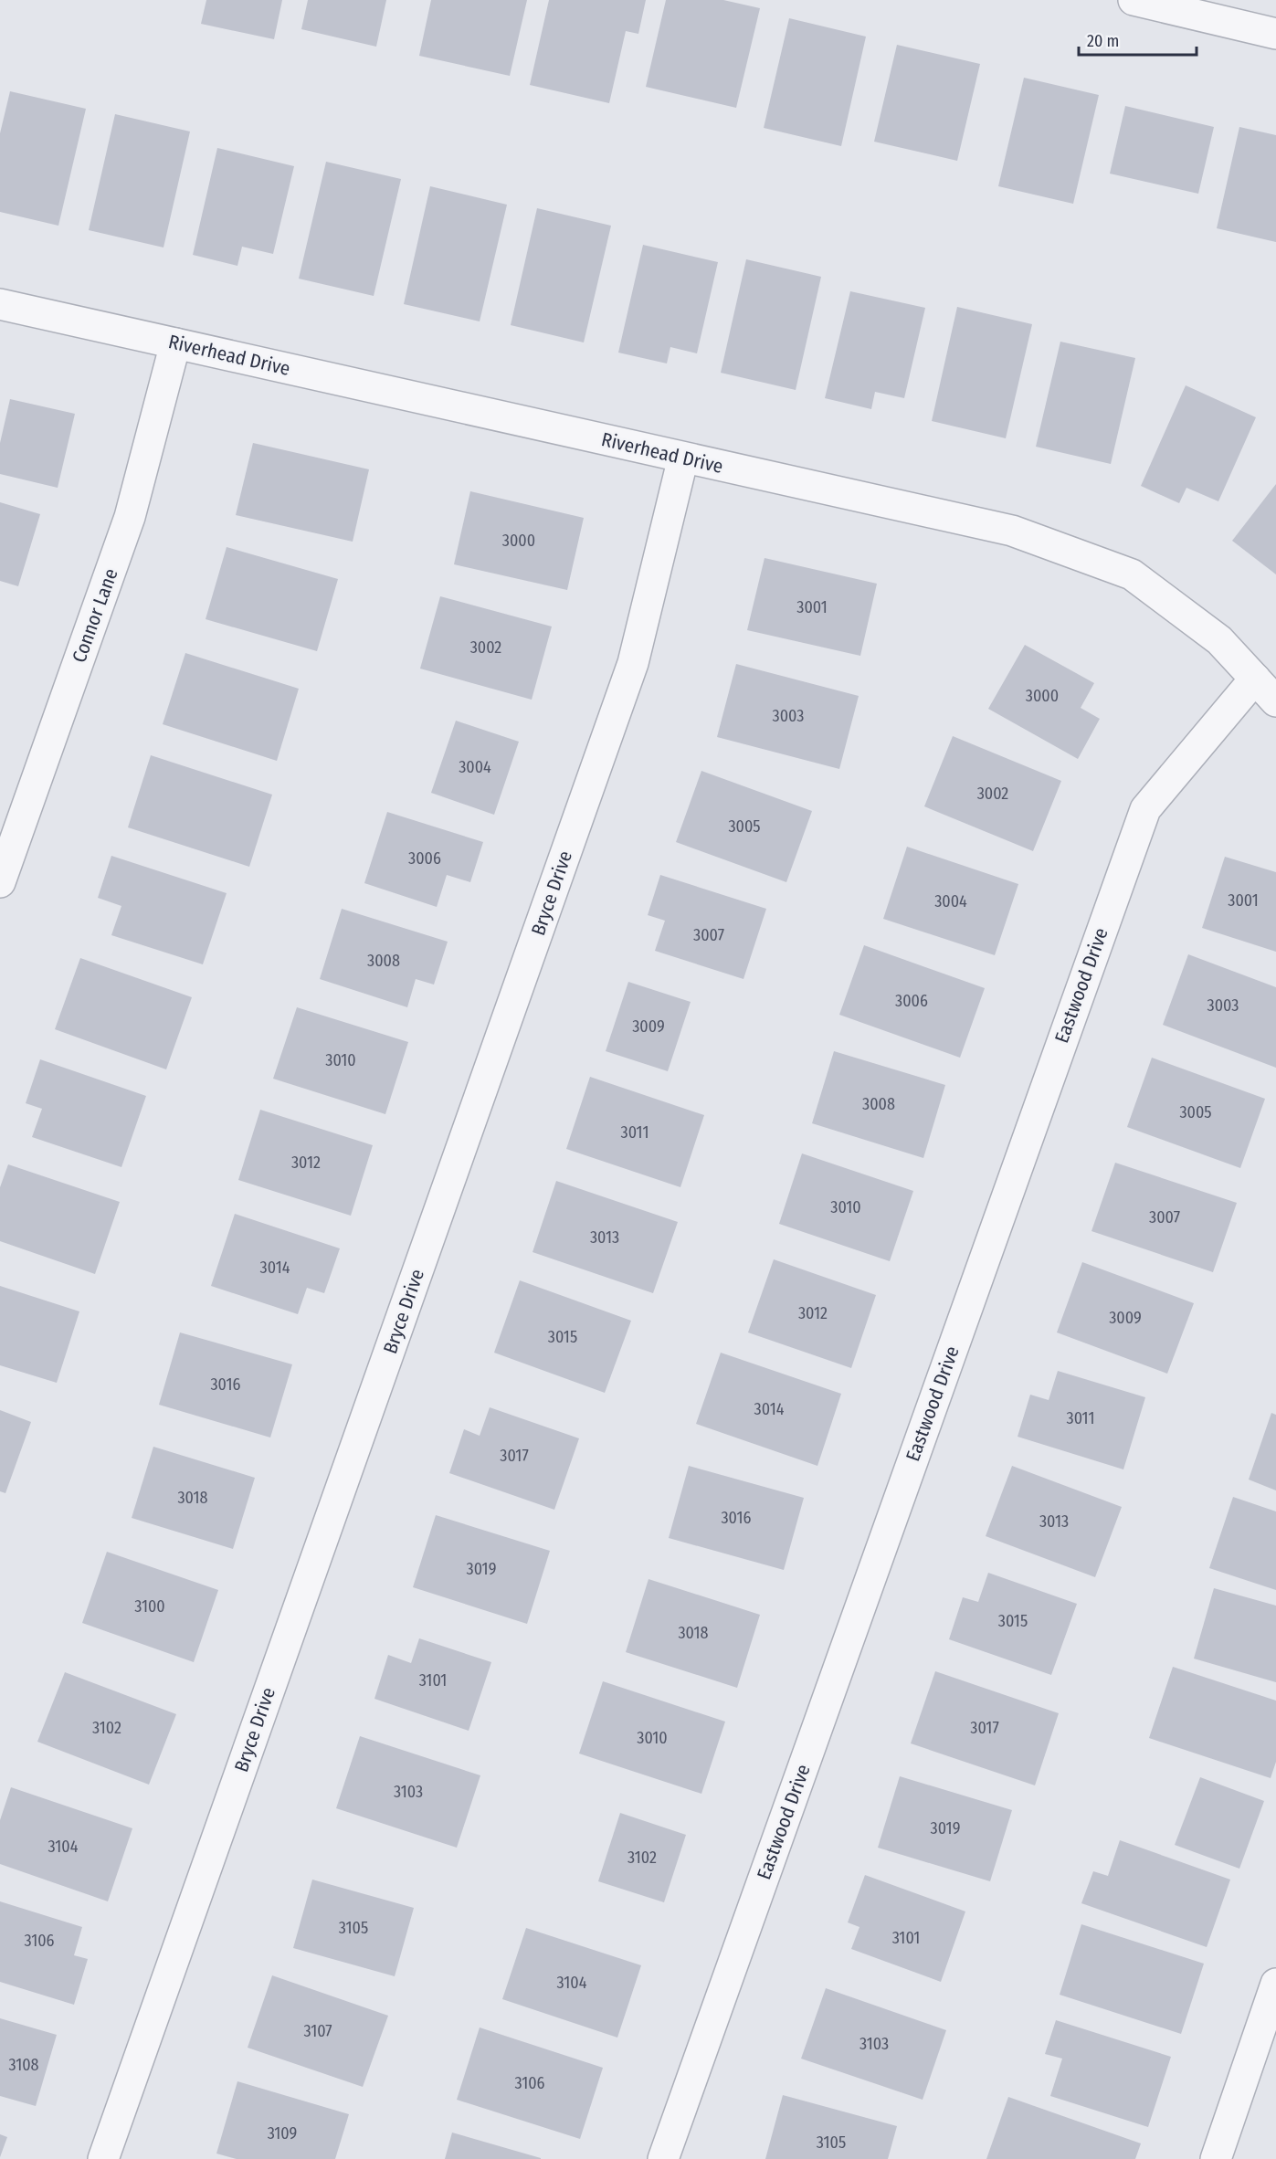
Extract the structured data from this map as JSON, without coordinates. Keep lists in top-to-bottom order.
{
  "streets": {
    "street": [
      "Riverhead Drive",
      "Connor Lane",
      "Bryce Drive",
      "Eastwood Drive"
    ]
  },
  "crossings": [
    ["Riverhead Drive", "Connor Lane"],
    ["Riverhead Drive", "Bryce Drive"],
    ["Riverhead Drive", "Eastwood Drive"]
  ],
  "house_numbers": [
    "3000",
    "3001",
    "3002",
    "3000",
    "3003",
    "3004",
    "3002",
    "3005",
    "3006",
    "3001",
    "3004",
    "3007",
    "3008",
    "3006",
    "3003",
    "3009",
    "3010",
    "3008",
    "3005",
    "3011",
    "3012",
    "3010",
    "3007",
    "3013",
    "3014",
    "3012",
    "3009",
    "3015",
    "3016",
    "3014",
    "3011",
    "3017",
    "3018",
    "3016",
    "3013",
    "3019",
    "3100",
    "3015",
    "3018",
    "3101",
    "3102",
    "3017",
    "3010",
    "3103",
    "3019",
    "3104",
    "3102",
    "3105",
    "3101",
    "3106",
    "3104",
    "3107",
    "3103",
    "3108",
    "3106",
    "3109",
    "3105"
  ],
  "scale_bar": "20 m"
}
